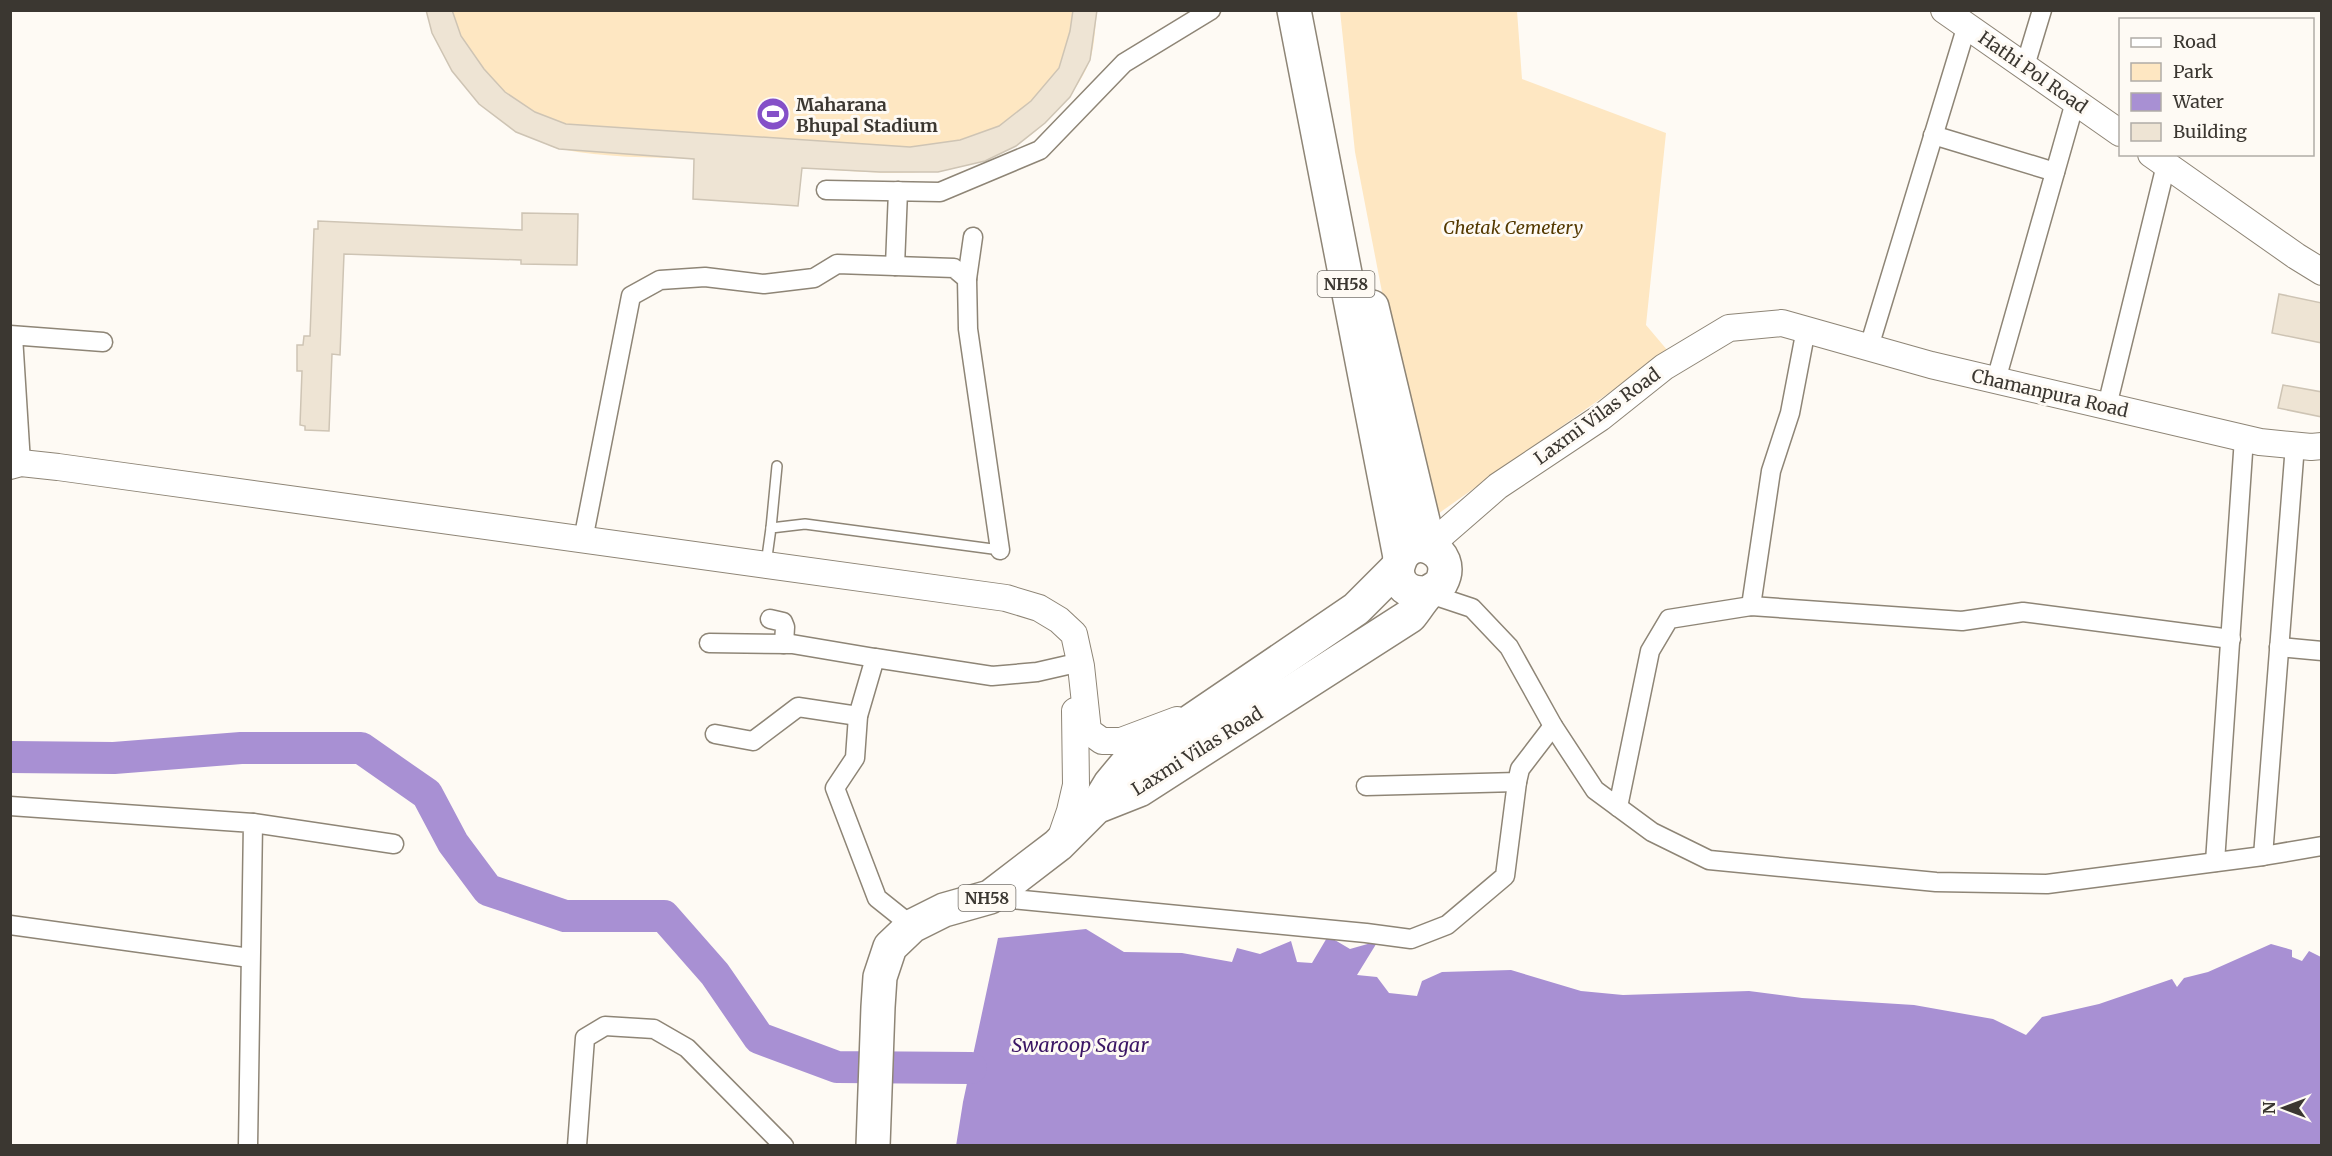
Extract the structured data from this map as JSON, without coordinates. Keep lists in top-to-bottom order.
{
  "streets": {
    "highway": ["NH58", "Laxmi Vilas Road"],
    "street": ["Hathi Pol Road", "Chamanpura Road"]
  },
  "crossings": [
    ["NH58", "Laxmi Vilas Road"],
    ["Chamanpura Road", "Laxmi Vilas Road"]
  ],
  "water": ["Swaroop Sagar"],
  "parks": ["Chetak Cemetery"],
  "places": {
    "sports": ["Maharana Bhupal Stadium"]
  },
  "legend": [
    "Road",
    "Park",
    "Water",
    "Building"
  ],
  "north": "left"
}
